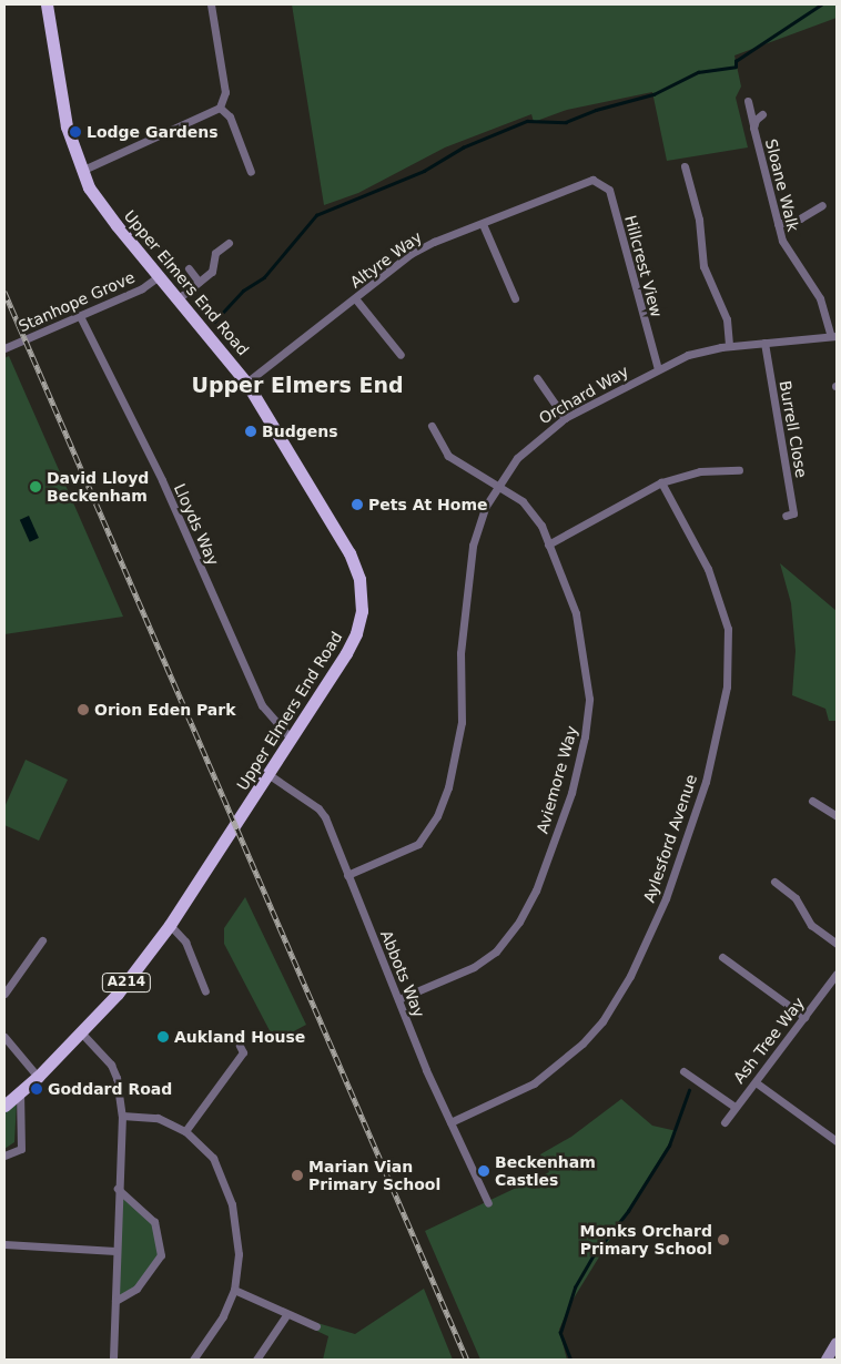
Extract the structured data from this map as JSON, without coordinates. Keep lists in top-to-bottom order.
{
  "streets": {
    "main road": ["Upper Elmers End Road", "A214"],
    "street": [
      "Sloane Walk",
      "Altyre Way",
      "Hillcrest View",
      "Stanhope Grove",
      "Orchard Way",
      "Burrell Close",
      "Lloyds Way",
      "Aviemore Way",
      "Aylesford Avenue",
      "Abbots Way",
      "Ash Tree Way"
    ]
  },
  "crossings": [
    ["Sloane Walk", "Orchard Way"],
    ["Altyre Way", "Hillcrest View"],
    ["Altyre Way", "Upper Elmers End Road"],
    ["Hillcrest View", "Orchard Way"],
    ["Upper Elmers End Road", "Stanhope Grove"],
    ["Upper Elmers End Road", "Lloyds Way"],
    ["Upper Elmers End Road", "Abbots Way"],
    ["Stanhope Grove", "Lloyds Way"],
    ["Orchard Way", "Burrell Close"],
    ["Orchard Way", "Aviemore Way"],
    ["Orchard Way", "Abbots Way"],
    ["Aviemore Way", "Abbots Way"],
    ["Aylesford Avenue", "Abbots Way"]
  ],
  "districts": ["Upper Elmers End"],
  "places": [
    "Lodge Gardens",
    "Budgens",
    "David Lloyd Beckenham",
    "Pets At Home",
    "Orion Eden Park",
    "Aukland House",
    "Goddard Road",
    "Beckenham Castles",
    "Marian Vian Primary School",
    "Monks Orchard Primary School"
  ]
}
